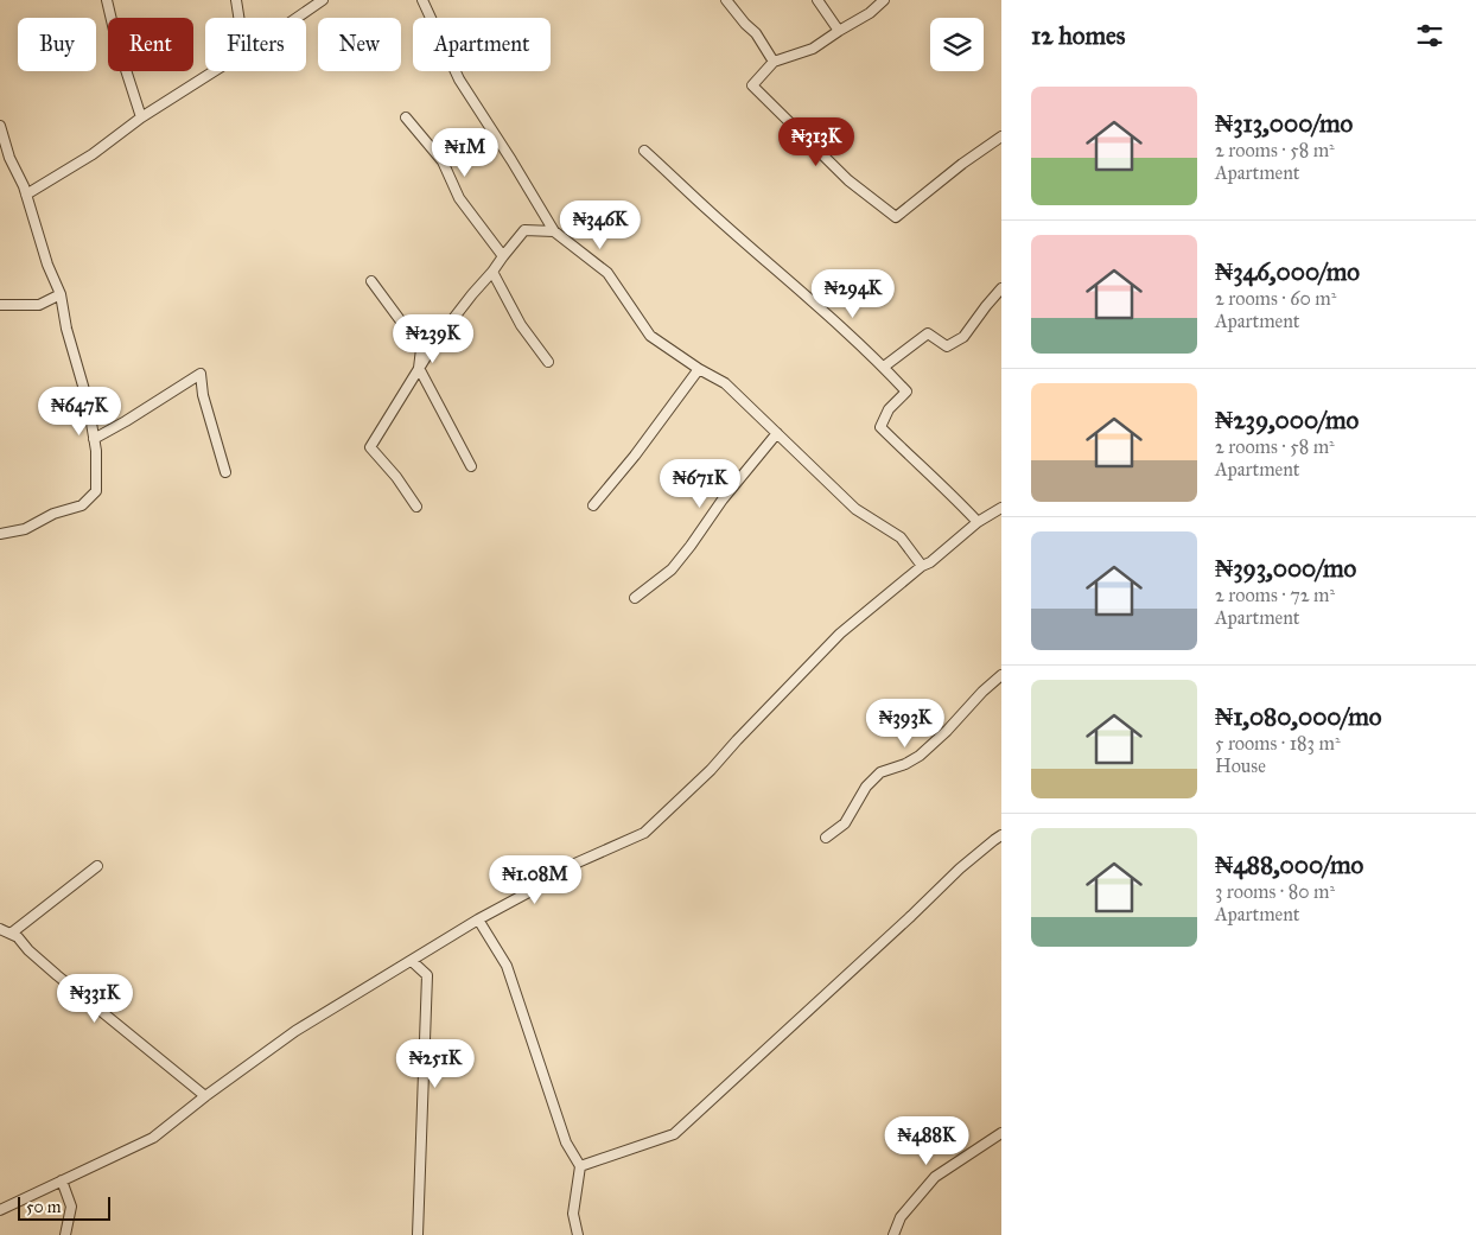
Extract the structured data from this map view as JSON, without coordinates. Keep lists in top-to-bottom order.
{
  "scale_bar": "50 m",
  "page": {
    "heading": "12 homes",
    "chip": [
      "Buy",
      "Rent",
      "Filters",
      "New",
      "Apartment"
    ],
    "list": [
      {
        "name": "₦313,000/mo",
        "note": "2 rooms · 58 m² · Apartment"
      },
      {
        "name": "₦346,000/mo",
        "note": "2 rooms · 60 m² · Apartment"
      },
      {
        "name": "₦239,000/mo",
        "note": "2 rooms · 58 m² · Apartment"
      },
      {
        "name": "₦393,000/mo",
        "note": "2 rooms · 72 m² · Apartment"
      },
      {
        "name": "₦1,080,000/mo",
        "note": "5 rooms · 183 m² · House"
      },
      {
        "name": "₦488,000/mo",
        "note": "3 rooms · 80 m² · Apartment"
      }
    ],
    "price": [
      "₦313K",
      "₦1M",
      "₦346K",
      "₦294K",
      "₦239K",
      "₦647K",
      "₦671K",
      "₦393K",
      "₦1.08M",
      "₦331K",
      "₦251K",
      "₦488K"
    ],
    "scale": "50 m"
  }
}
